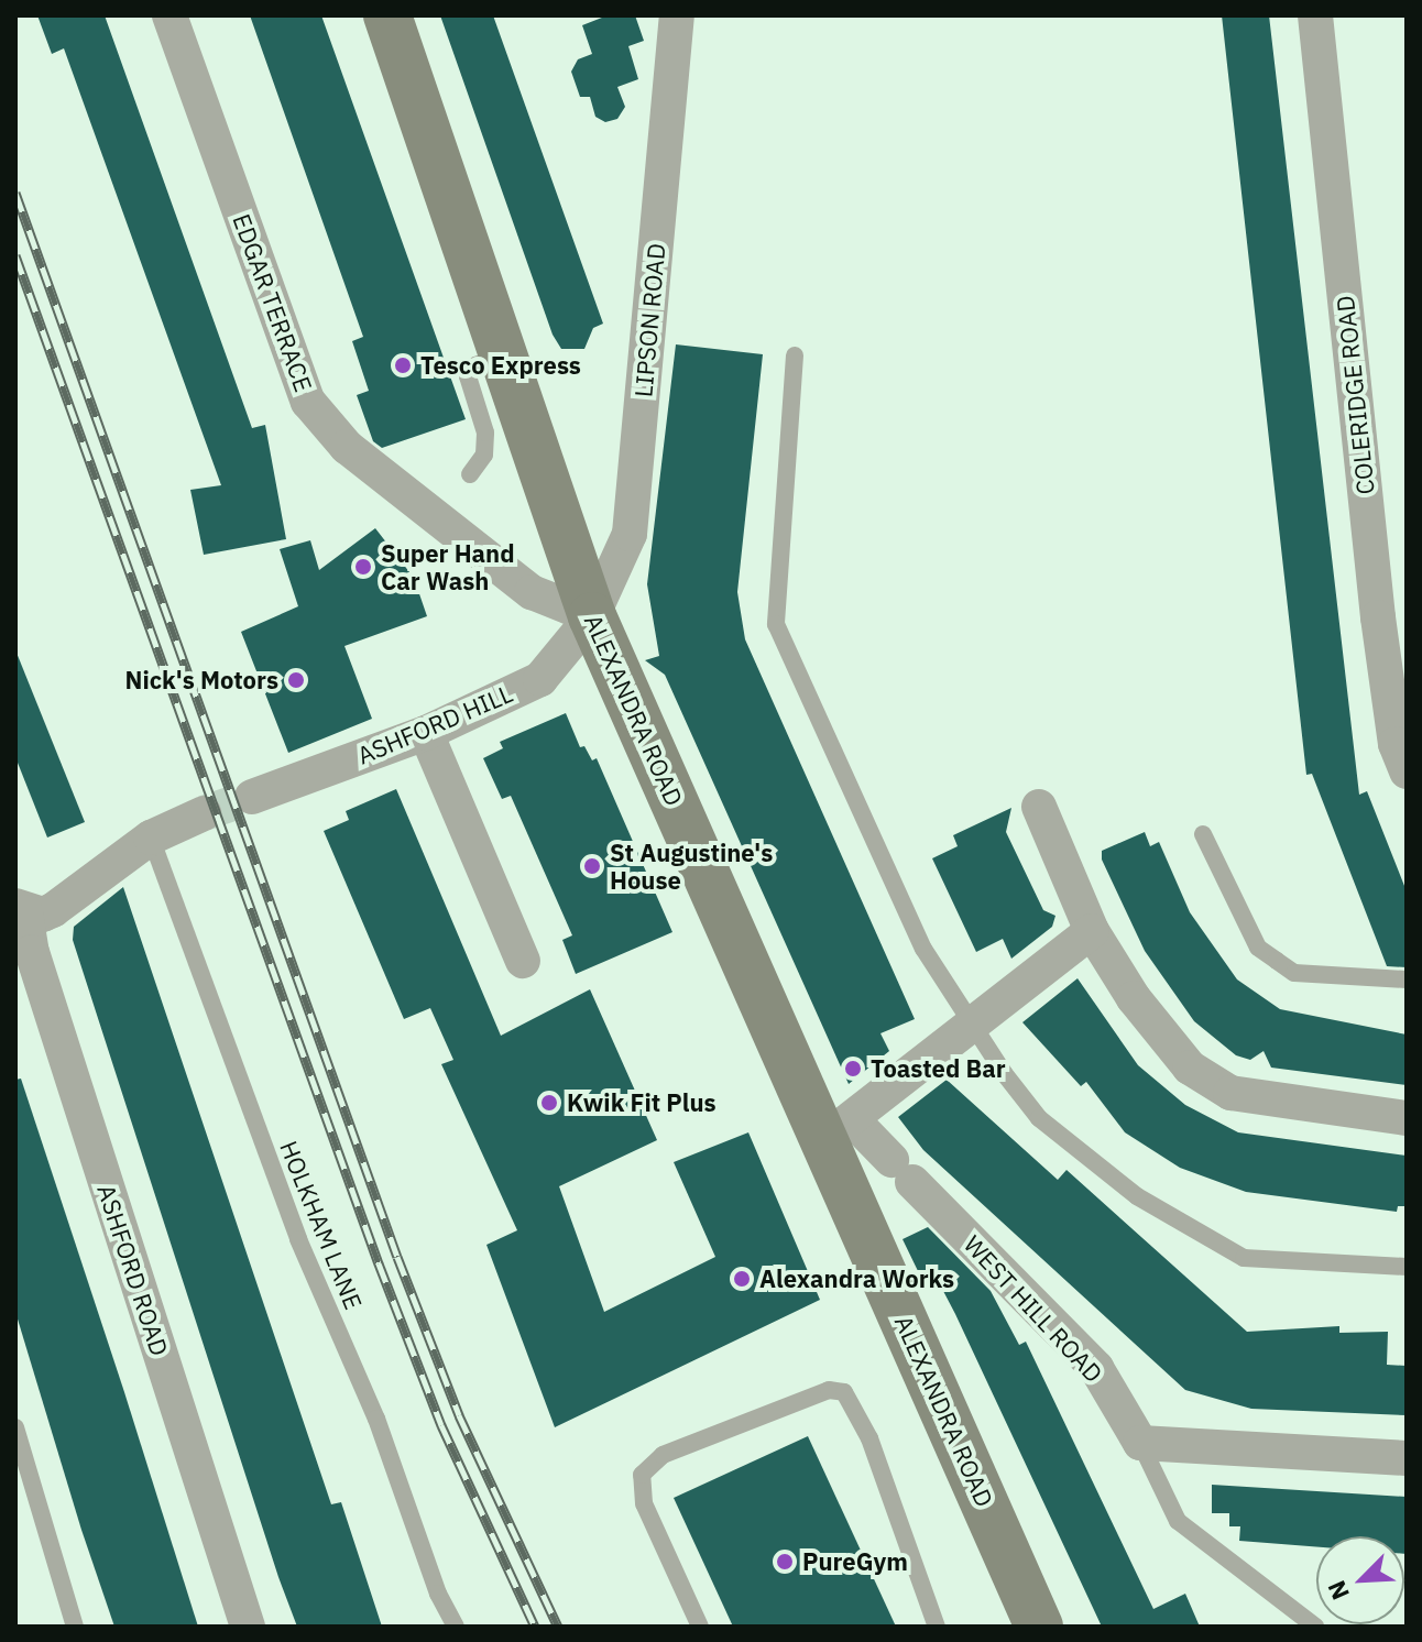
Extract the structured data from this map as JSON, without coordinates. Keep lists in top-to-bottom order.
{
  "streets": {
    "main road": ["ALEXANDRA ROAD"],
    "street": [
      "EDGAR TERRACE",
      "LIPSON ROAD",
      "COLERIDGE ROAD",
      "ASHFORD HILL",
      "ASHFORD ROAD",
      "WEST HILL ROAD"
    ],
    "lane": ["HOLKHAM LANE"]
  },
  "crossings": [
    ["EDGAR TERRACE", "LIPSON ROAD"],
    ["EDGAR TERRACE", "ALEXANDRA ROAD"],
    ["EDGAR TERRACE", "ASHFORD HILL"],
    ["LIPSON ROAD", "ALEXANDRA ROAD"],
    ["LIPSON ROAD", "ASHFORD HILL"],
    ["ALEXANDRA ROAD", "ASHFORD HILL"],
    ["ALEXANDRA ROAD", "WEST HILL ROAD"]
  ],
  "places": [
    "Tesco Express",
    "Super Hand Car Wash",
    "Nick's Motors",
    "St Augustine's House",
    "Toasted Bar",
    "Kwik Fit Plus",
    "Alexandra Works",
    "PureGym"
  ],
  "north": "bottom left"
}
